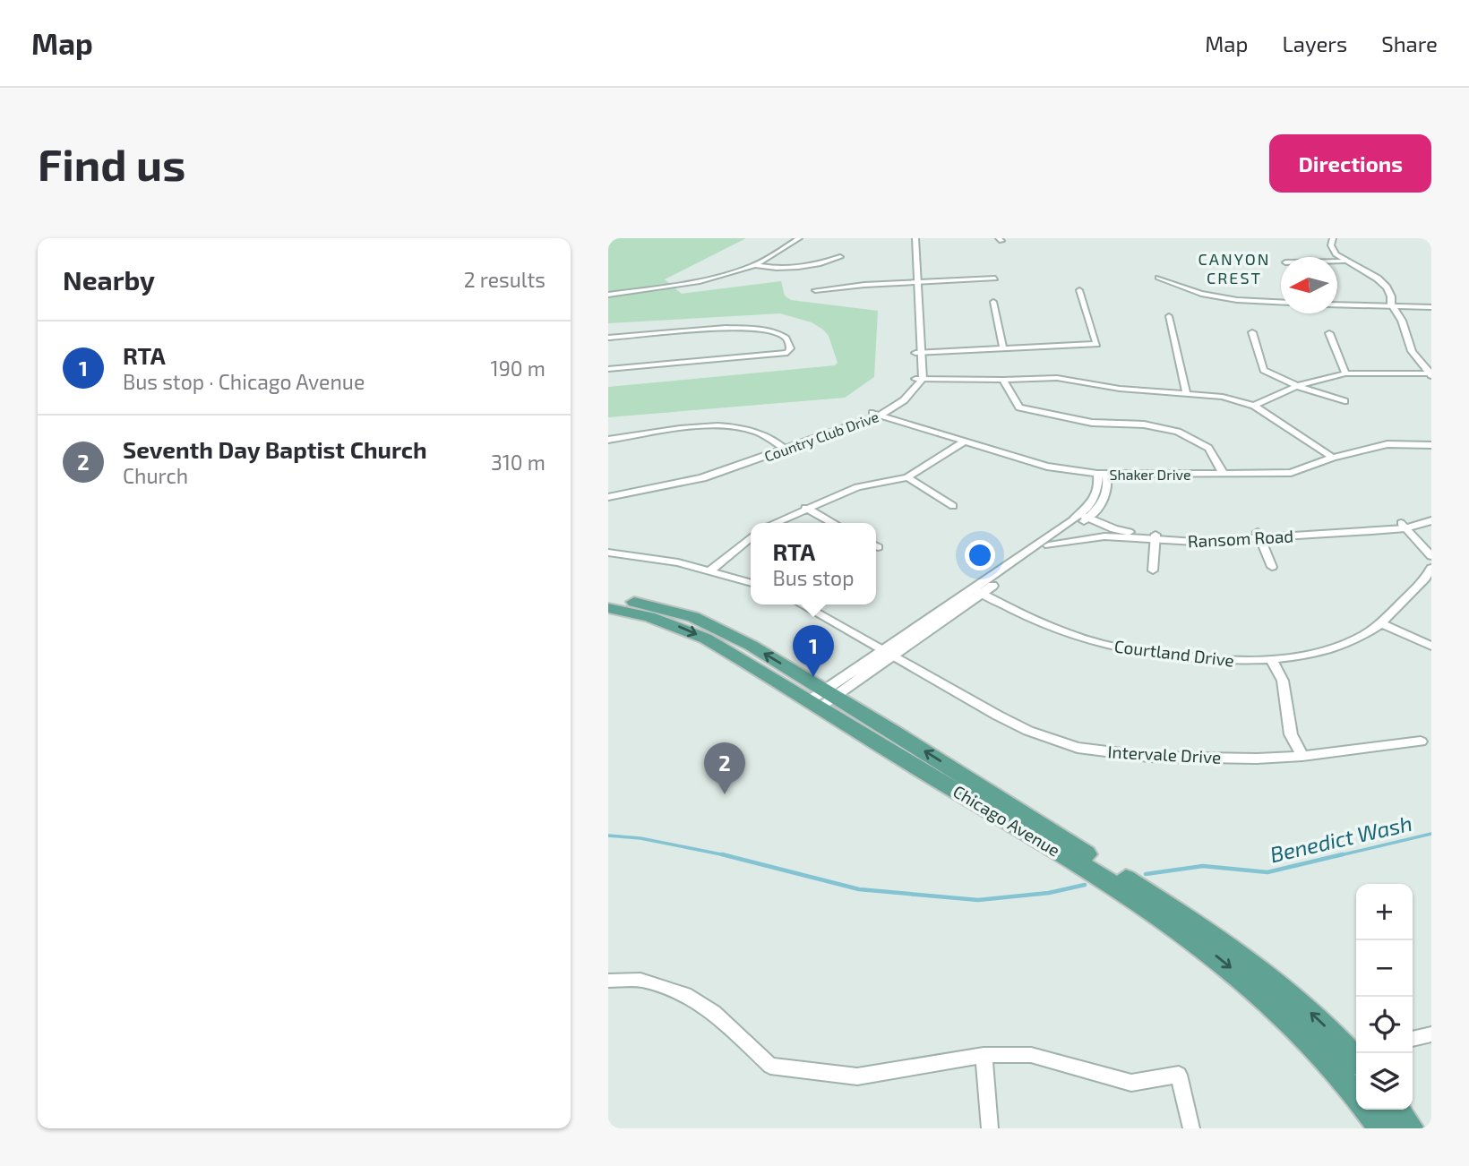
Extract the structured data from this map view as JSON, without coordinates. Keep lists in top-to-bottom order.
{
  "streets": {
    "main road": ["Chicago Avenue"],
    "street": [
      "Country Club Drive",
      "Shaker Drive",
      "Ransom Road",
      "Courtland Drive",
      "Intervale Drive"
    ]
  },
  "crossings": [
    ["Country Club Drive", "Shaker Drive"],
    ["Ransom Road", "Courtland Drive"],
    ["Ransom Road", "Intervale Drive"],
    ["Ransom Road", "Chicago Avenue"]
  ],
  "districts": ["CANYON CREST"],
  "water": ["Benedict Wash"],
  "north": "left",
  "page": {
    "header": "Map",
    "nav": ["Map", "Layers", "Share"],
    "buttons": "Directions",
    "title": "Find us",
    "heading": ["Nearby", "2 results"],
    "list": [
      {
        "mark": "1",
        "name": "RTA",
        "note": "Bus stop · Chicago Avenue",
        "value": "190 m"
      },
      {
        "mark": "2",
        "name": "Seventh Day Baptist Church",
        "note": "Church",
        "value": "310 m"
      }
    ],
    "popup": ["RTA", "Bus stop"],
    "pins": ["1", "2"],
    "map_buttons": ["+", "−"]
  }
}
